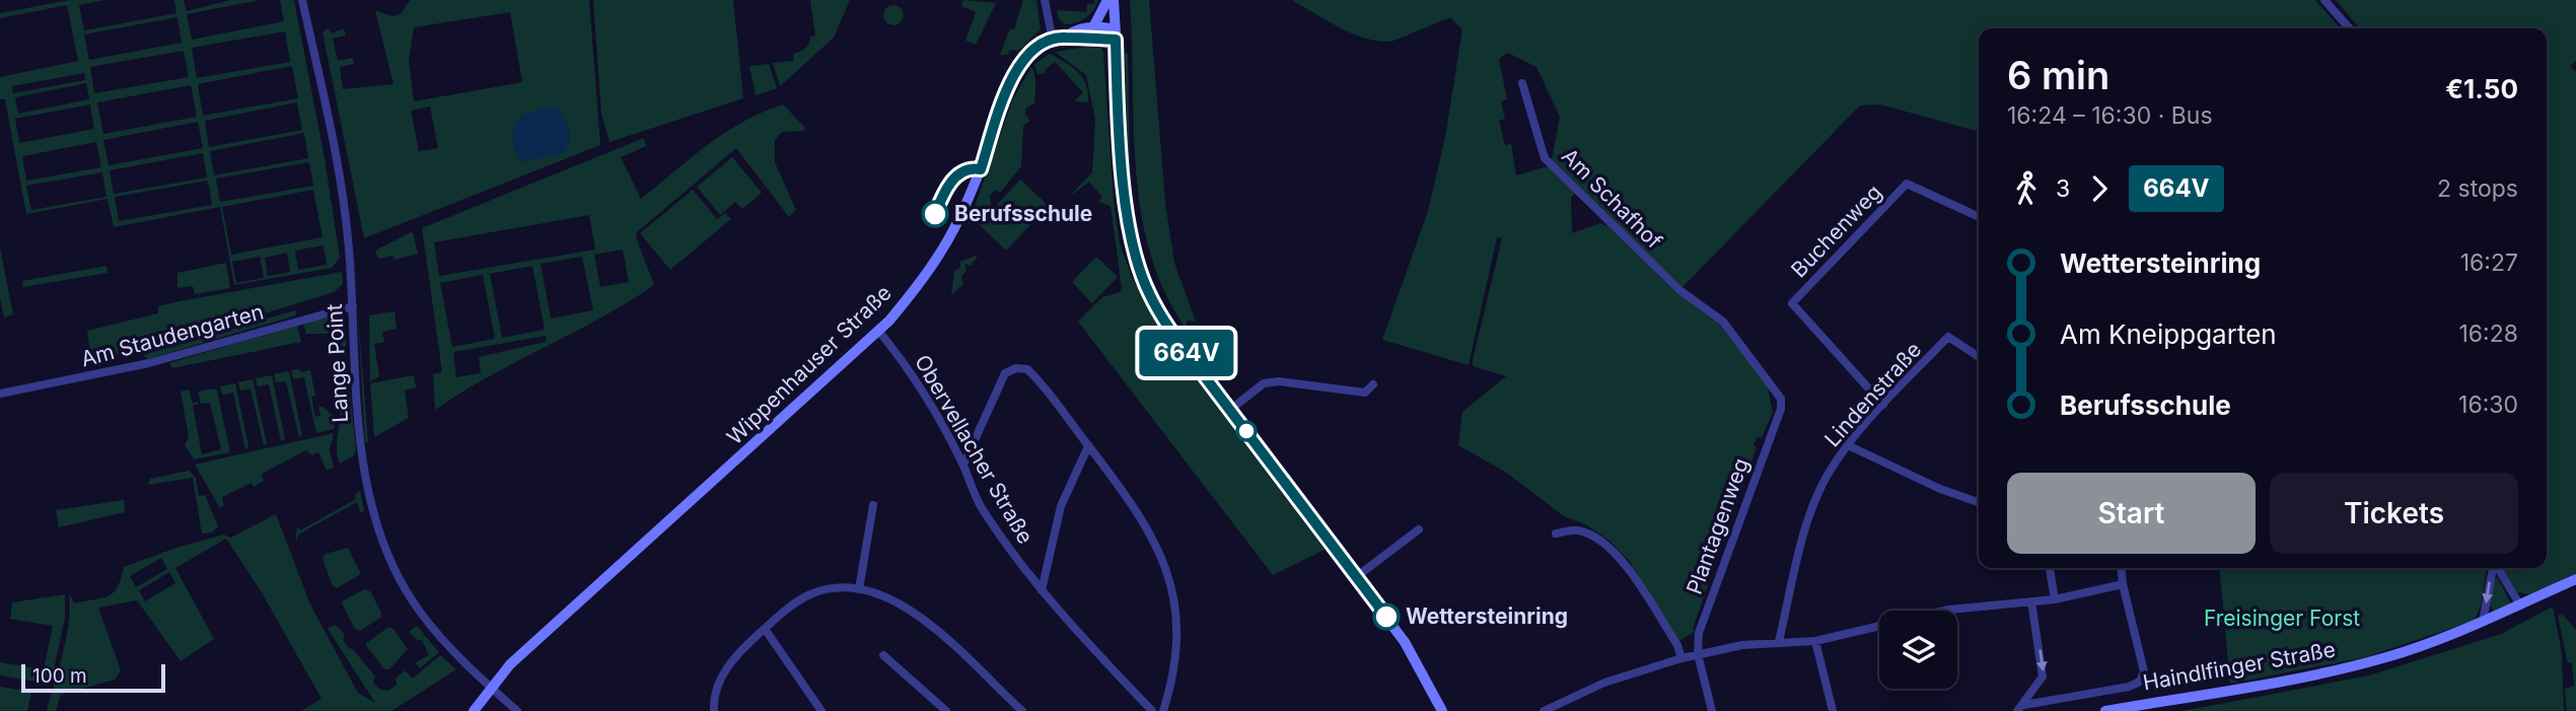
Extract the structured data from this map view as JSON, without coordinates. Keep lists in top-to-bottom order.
{
  "streets": {
    "street": [
      "Am Schafhof",
      "Buchenweg",
      "Am Staudengarten",
      "Lange Point",
      "Wippenhauser Straße",
      "Lindenstraße",
      "Obervellacher Straße",
      "Plantagenweg",
      "Haindlfinger Straße"
    ]
  },
  "crossings": [
    ["Am Schafhof", "Plantagenweg"],
    ["Buchenweg", "Lindenstraße"],
    ["Am Staudengarten", "Lange Point"],
    ["Lange Point", "Wippenhauser Straße"],
    ["Wippenhauser Straße", "Obervellacher Straße"]
  ],
  "parks": ["Freisinger Forst"],
  "places": ["Berufsschule", "Wettersteinring"],
  "lines": ["bus line 664V"],
  "scale_bar": "100 m",
  "page": {
    "on_map": "664V",
    "heading": ["6 min", "16:24 – 16:30 · Bus", "€1.50"],
    "legs": ["3", "664V", "2 stops"],
    "list": [
      {
        "name": "Wettersteinring",
        "value": "16:27"
      },
      {
        "name": "Am Kneippgarten",
        "value": "16:28"
      },
      {
        "name": "Berufsschule",
        "value": "16:30"
      }
    ],
    "buttons": ["Start", "Tickets"],
    "scale": "100 m"
  }
}
